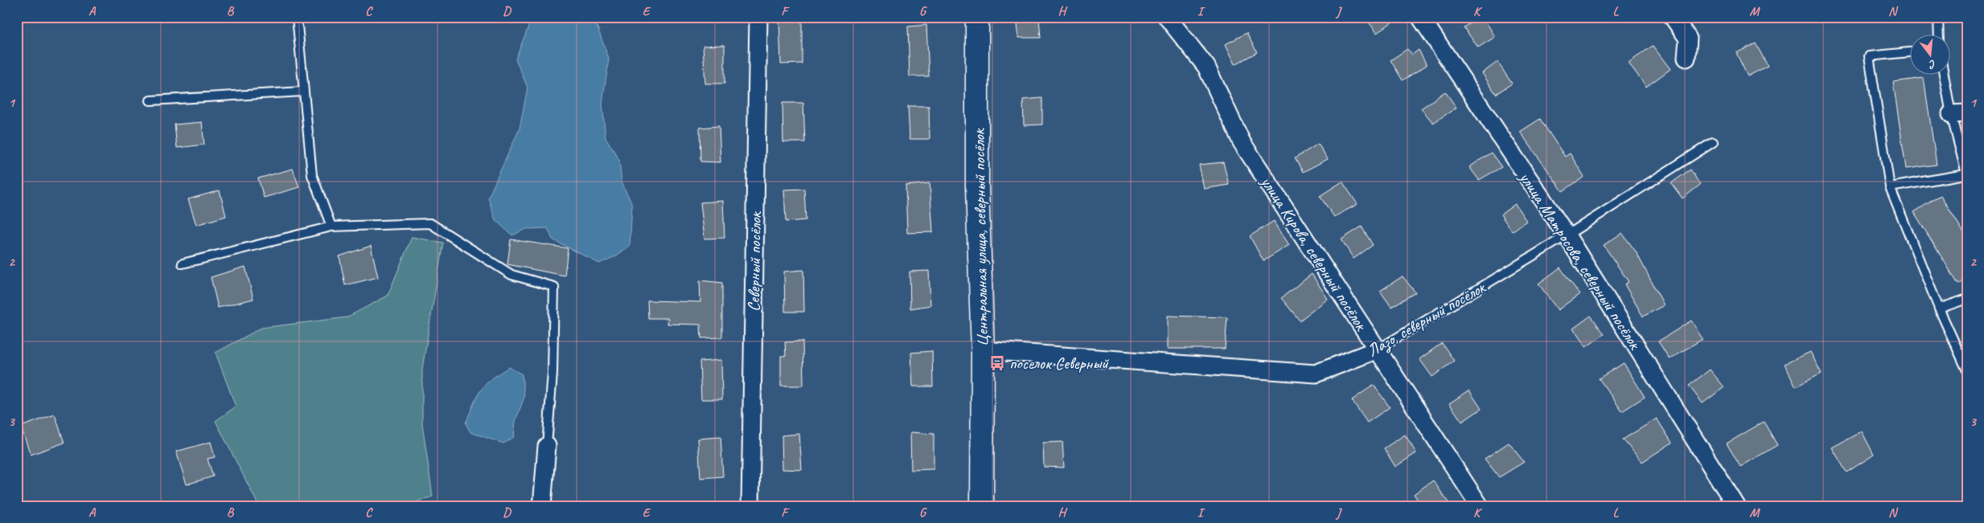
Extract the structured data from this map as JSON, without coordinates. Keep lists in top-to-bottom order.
{
  "streets": {
    "street": [
      "Центральная улица, северный посёлок",
      "улица Кирова, северный посёлок",
      "улица Матросова, северный посёлок",
      "Северный посёлок",
      "Лазо, северный посёлок"
    ]
  },
  "crossings": [
    ["Центральная улица, северный посёлок", "Лазо, северный посёлок"],
    ["улица Кирова, северный посёлок", "Лазо, северный посёлок"],
    ["улица Матросова, северный посёлок", "Лазо, северный посёлок"]
  ],
  "places": {
    "bus stop": ["поселок Северный"]
  },
  "north": "bottom",
  "grid": {
    "columns": [
      "A",
      "B",
      "C",
      "D",
      "E",
      "F",
      "G",
      "H",
      "I",
      "J",
      "K",
      "L",
      "M",
      "N"
    ],
    "rows": ["1", "2", "3"]
  }
}
